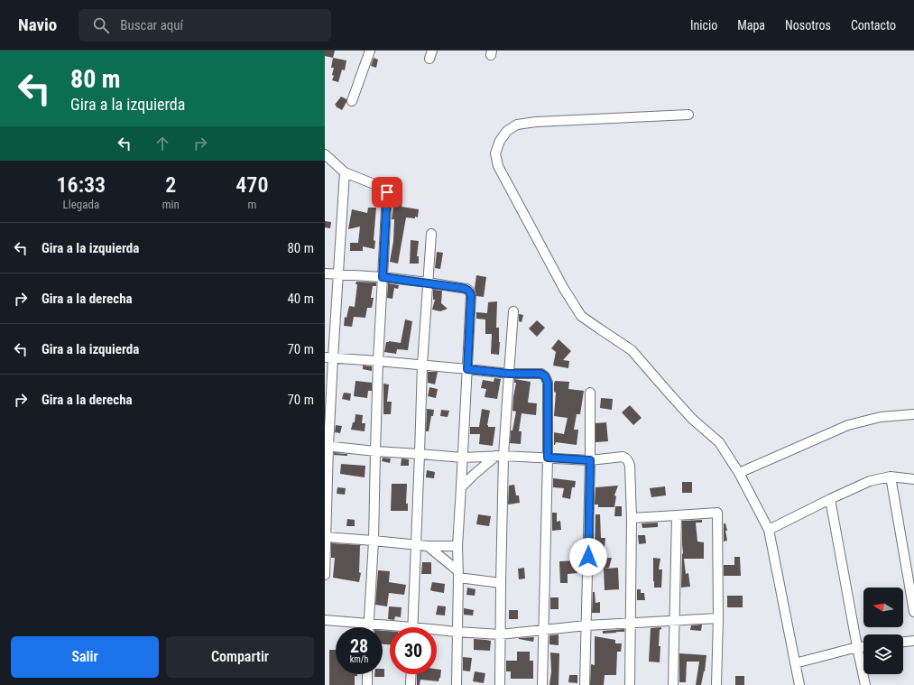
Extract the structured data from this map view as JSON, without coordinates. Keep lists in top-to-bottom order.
{
  "north": "left",
  "page": {
    "header": "Navio",
    "search": "Buscar aquí",
    "nav": [
      "Inicio",
      "Mapa",
      "Nosotros",
      "Contacto"
    ],
    "turn": ["80 m", "Gira a la izquierda"],
    "eta": [
      "16:33",
      "Llegada",
      "2",
      "min",
      "470",
      "m"
    ],
    "list": [
      {
        "name": "Gira a la izquierda",
        "value": "80 m"
      },
      {
        "name": "Gira a la derecha",
        "value": "40 m"
      },
      {
        "name": "Gira a la izquierda",
        "value": "70 m"
      },
      {
        "name": "Gira a la derecha",
        "value": "70 m"
      }
    ],
    "speed": "28 km/h",
    "limit": "30",
    "buttons": ["Salir", "Compartir"]
  }
}
